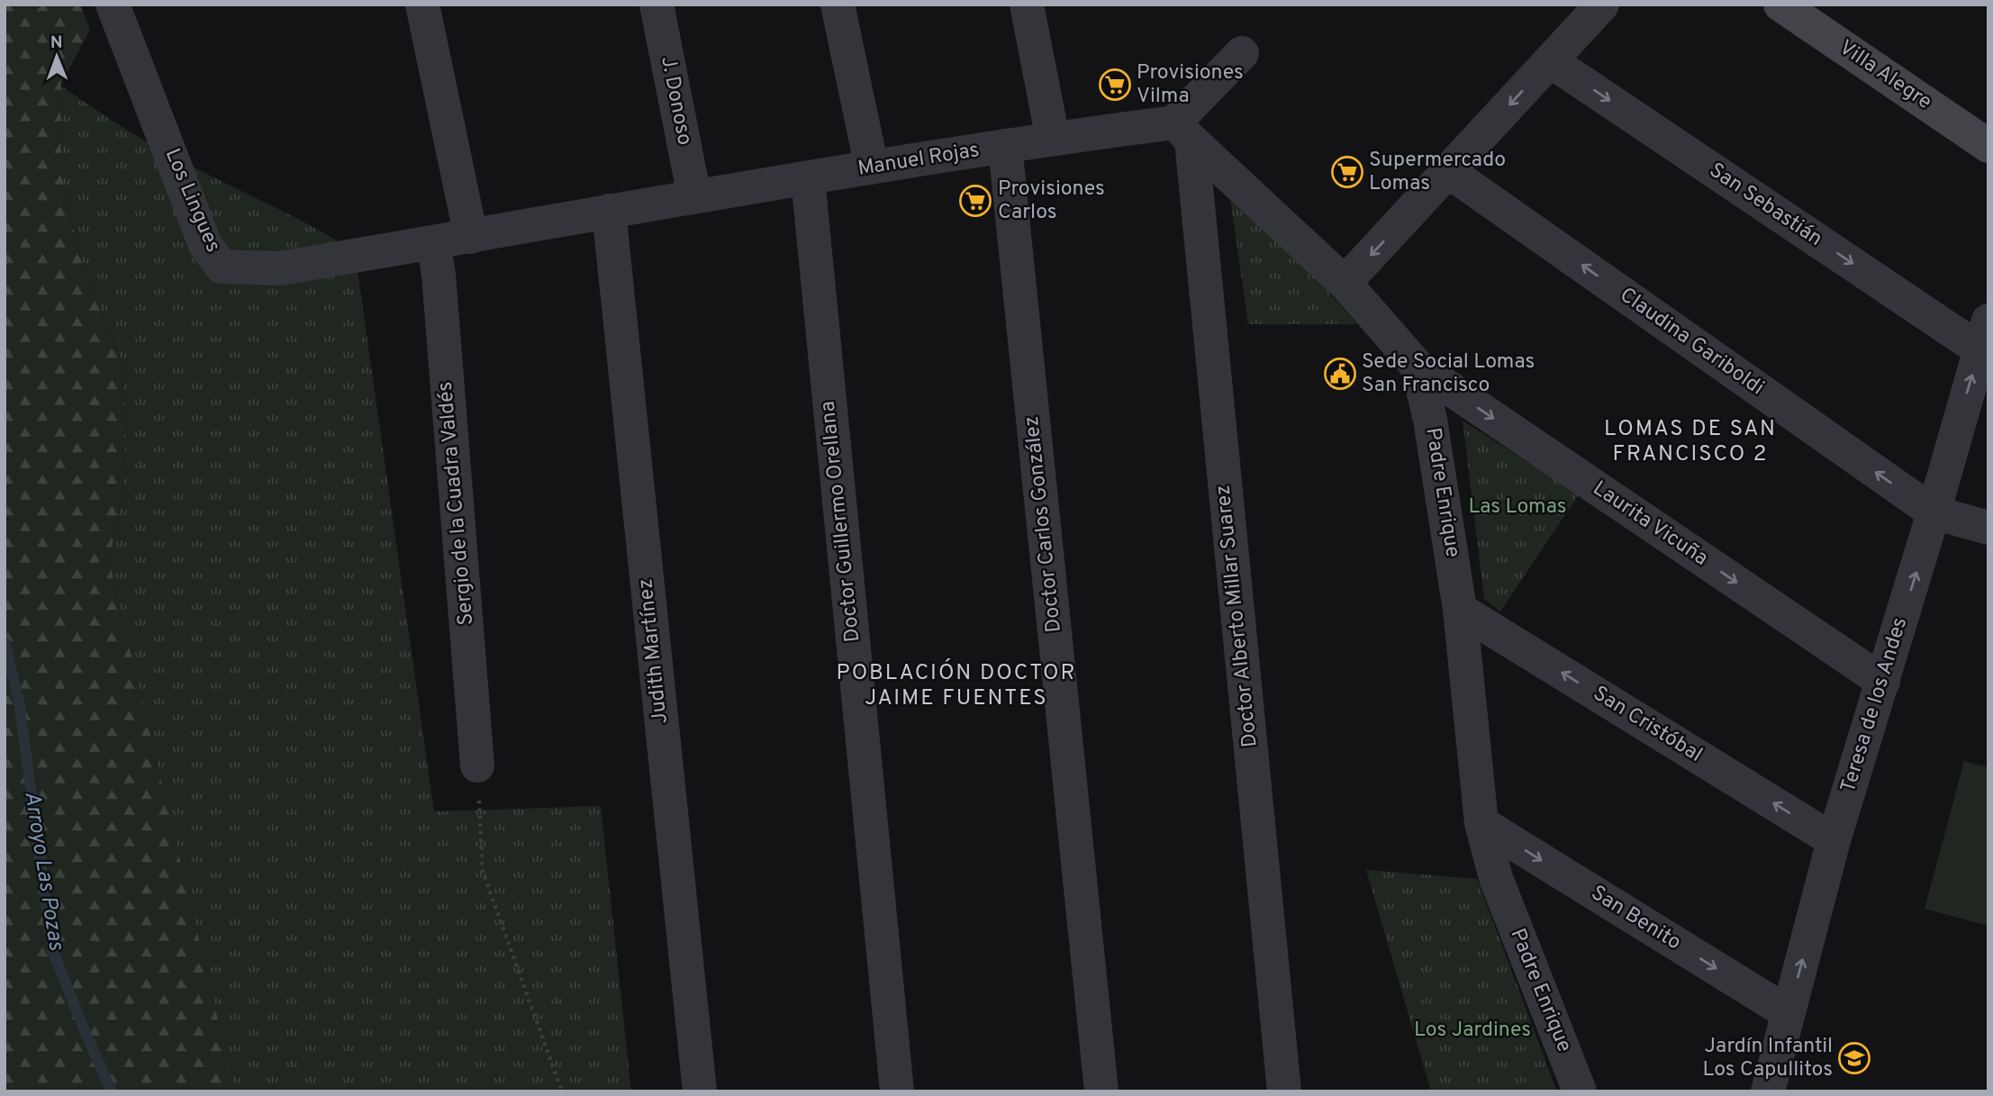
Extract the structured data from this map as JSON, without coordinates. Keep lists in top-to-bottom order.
{
  "streets": {
    "main road": ["Villa Alegre"],
    "street": [
      "J. Donoso",
      "Manuel Rojas",
      "Los Lingues",
      "San Sebastián",
      "Claudina Gariboldi",
      "Padre Enrique",
      "Sergio de la Cuadra Valdés",
      "Doctor Guillermo Orellana",
      "Doctor Carlos González",
      "Laurita Vicuña",
      "Doctor Alberto Millar Suarez",
      "Judith Martínez",
      "Teresa de los Andes",
      "San Cristóbal",
      "San Benito"
    ]
  },
  "crossings": [
    ["J. Donoso", "Manuel Rojas"],
    ["Manuel Rojas", "Los Lingues"],
    ["Manuel Rojas", "Sergio de la Cuadra Valdés"],
    ["Manuel Rojas", "Doctor Guillermo Orellana"],
    ["Manuel Rojas", "Doctor Carlos González"],
    ["Manuel Rojas", "Doctor Alberto Millar Suarez"],
    ["Manuel Rojas", "Judith Martínez"],
    ["Los Lingues", "Sergio de la Cuadra Valdés"],
    ["San Sebastián", "Teresa de los Andes"],
    ["Claudina Gariboldi", "Teresa de los Andes"],
    ["Padre Enrique", "Laurita Vicuña"],
    ["Padre Enrique", "San Cristóbal"],
    ["Padre Enrique", "San Benito"],
    ["Laurita Vicuña", "Teresa de los Andes"],
    ["Teresa de los Andes", "San Cristóbal"],
    ["Teresa de los Andes", "San Benito"]
  ],
  "one_way": [
    "San Sebastián",
    "Claudina Gariboldi",
    "Laurita Vicuña",
    "Teresa de los Andes",
    "San Cristóbal",
    "San Benito"
  ],
  "districts": ["LOMAS DE SAN FRANCISCO 2", "POBLACIÓN DOCTOR JAIME FUENTES"],
  "water": ["Arroyo Las Pozas"],
  "parks": ["Las Lomas", "Los Jardines"],
  "places": {
    "supermarket": ["Provisiones Vilma", "Supermercado Lomas", "Provisiones Carlos"],
    "public building": ["Sede Social Lomas San Francisco"],
    "school or university": ["Jardín Infantil Los Capullitos"]
  },
  "north": "top"
}
